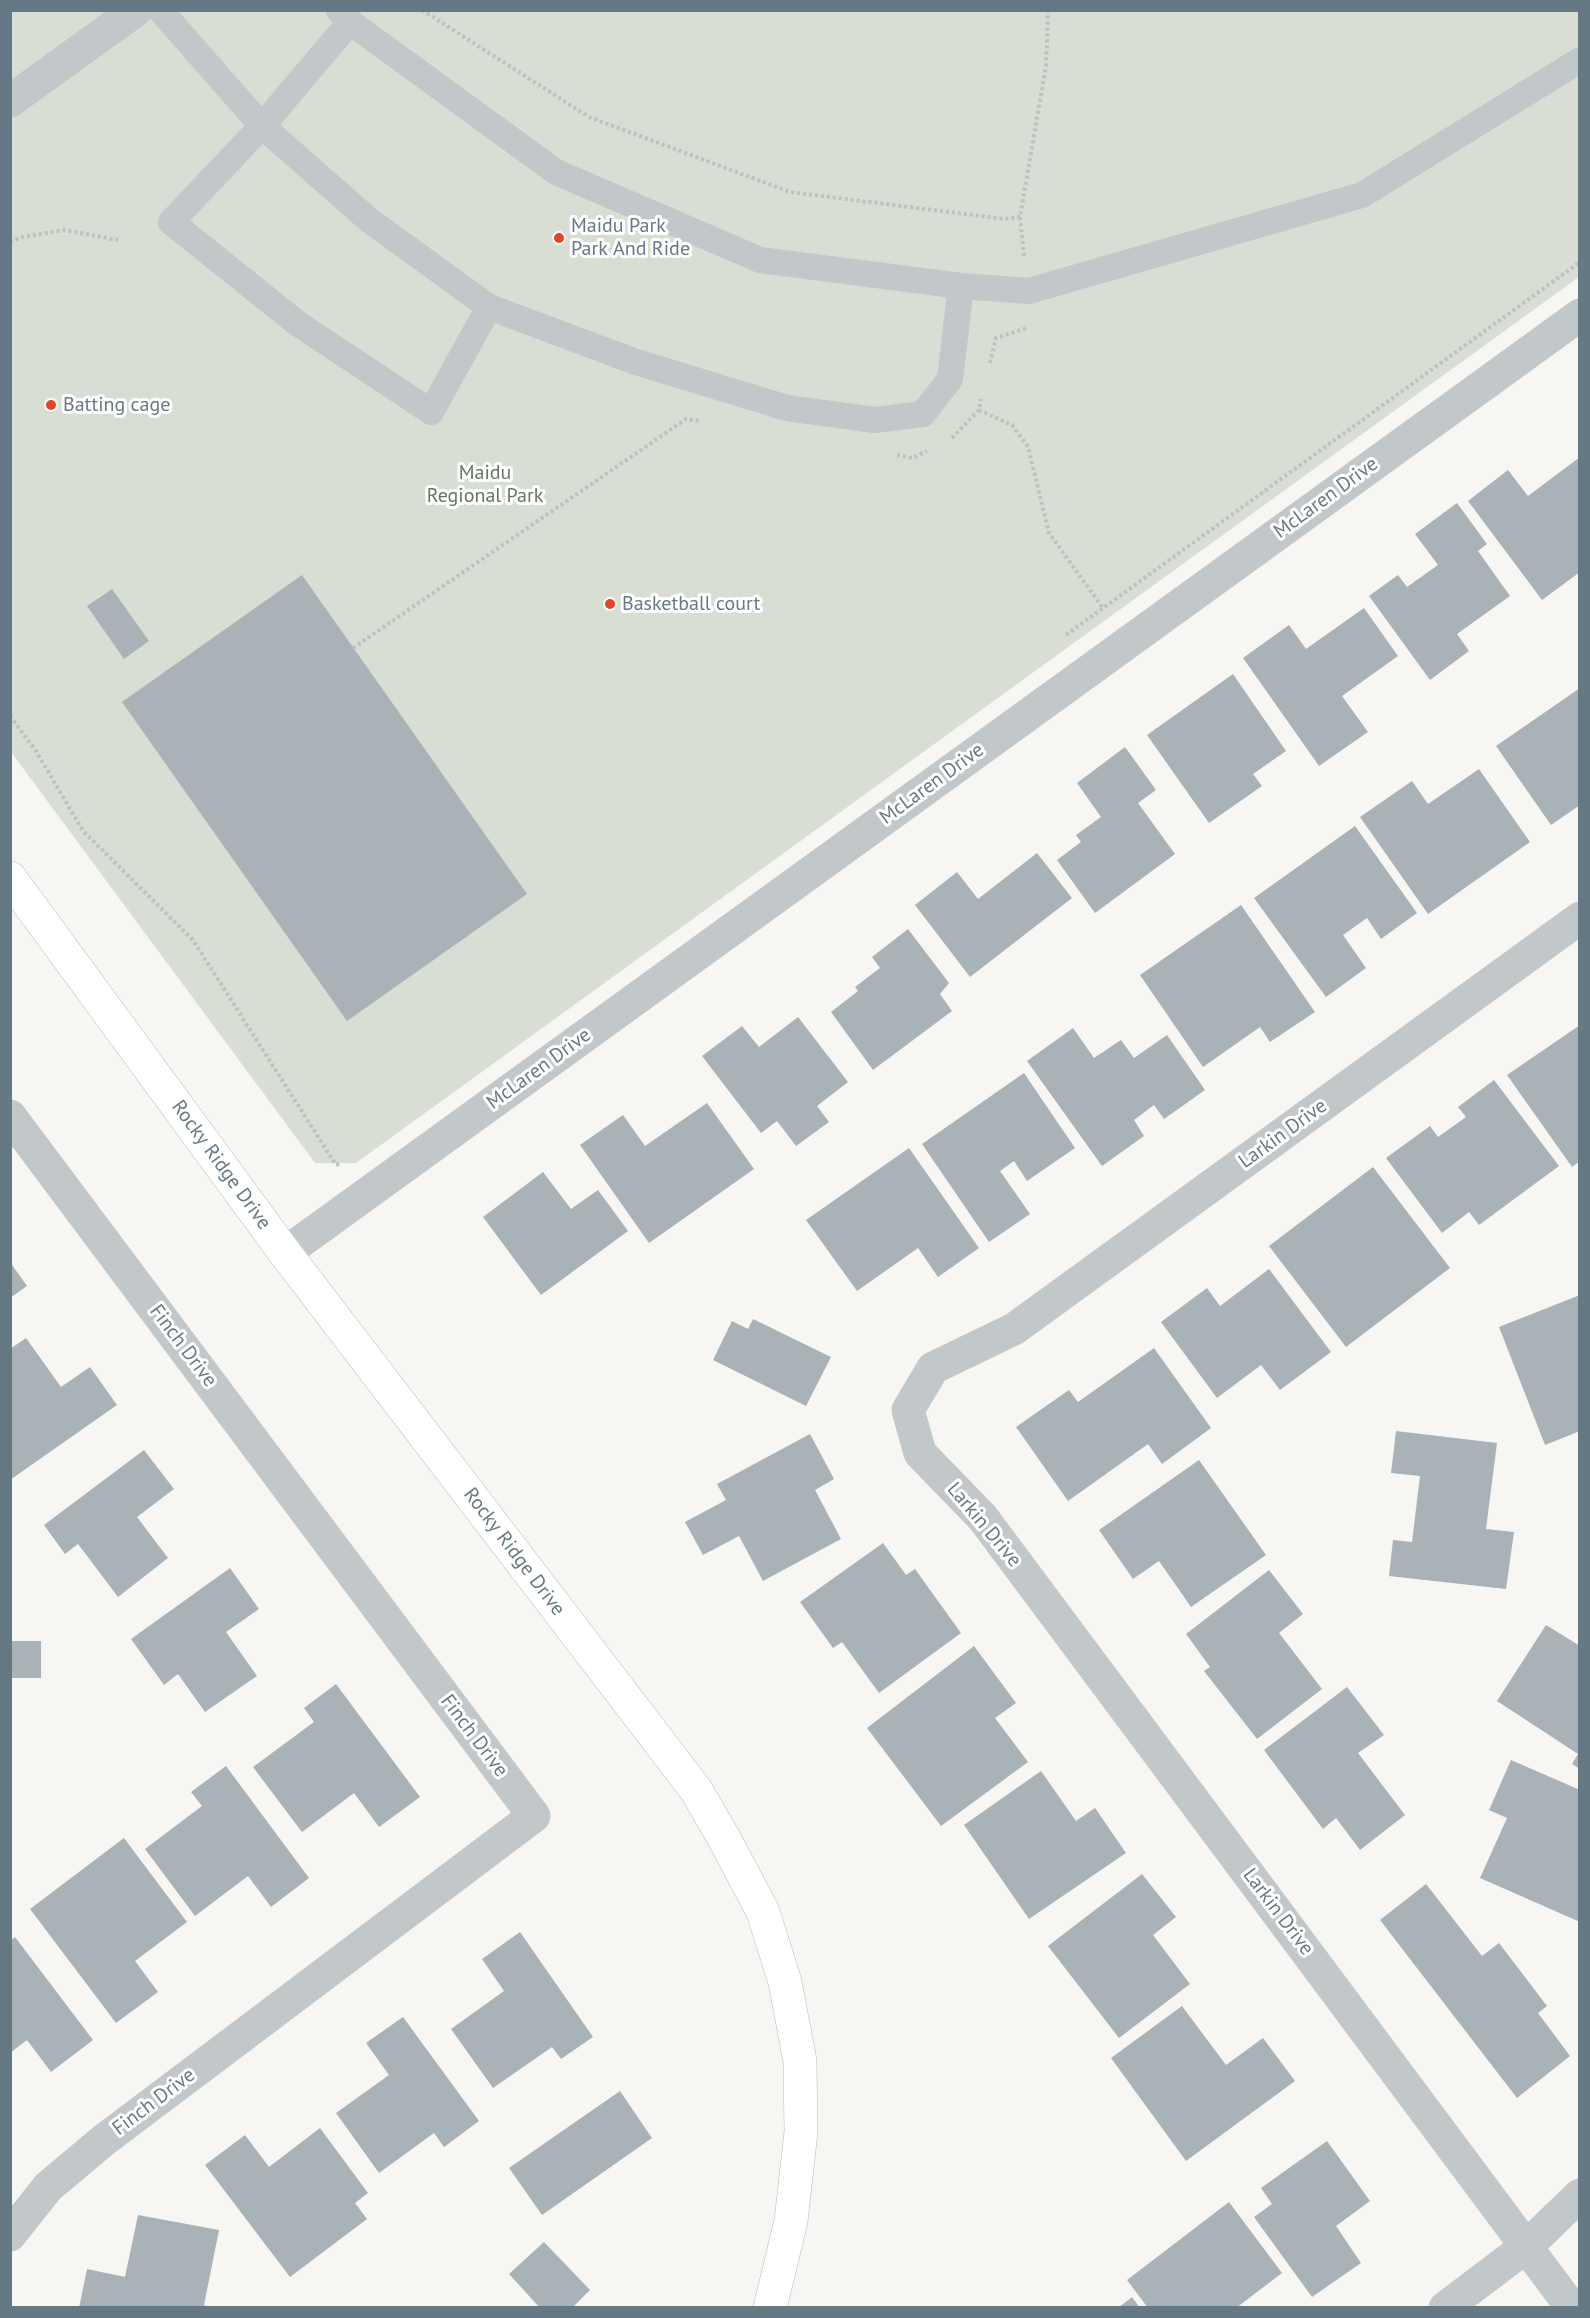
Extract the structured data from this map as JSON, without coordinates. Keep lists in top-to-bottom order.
{
  "streets": {
    "main road": ["Rocky Ridge Drive"],
    "street": ["McLaren Drive", "Larkin Drive", "Finch Drive"]
  },
  "crossings": [
    ["McLaren Drive", "Rocky Ridge Drive"]
  ],
  "parks": ["Maidu Regional Park"],
  "places": ["Maidu Park Park And Ride", "Batting cage", "Basketball court"]
}
